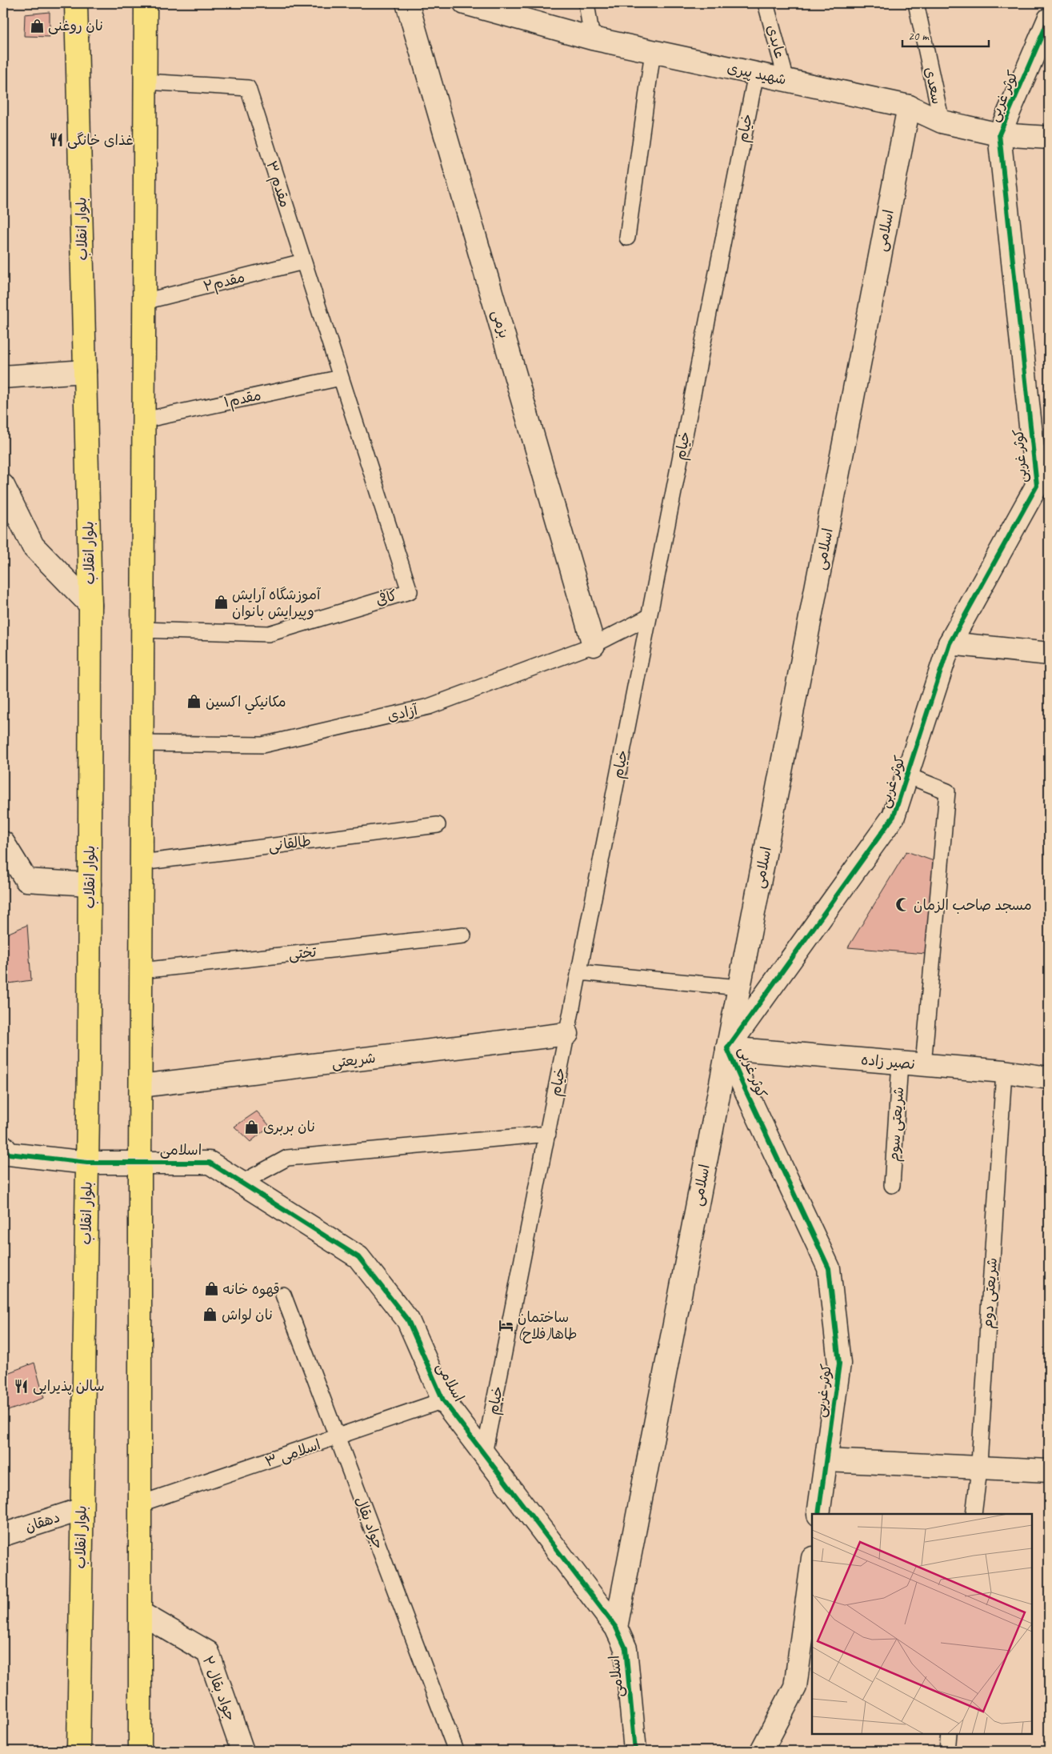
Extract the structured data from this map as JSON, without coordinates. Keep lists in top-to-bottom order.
{
  "streets": {
    "main road": ["بلوار انقلاب"],
    "street": [
      "شهید پیری",
      "کوثر غربی",
      "اسلامی",
      "بزمی",
      "شریعتی",
      "نصیر زاده",
      "دهقان",
      "جواد بقال ۲"
    ],
    "lane": [
      "عابدی",
      "سعدی",
      "خیام",
      "مقدم ۳",
      "مقدم۲",
      "مقدم۱",
      "کافی",
      "آزادی",
      "طالقانی",
      "تختی",
      "شریعتی سوم",
      "شریعتی دوم",
      "اسلامی ۳",
      "جواد بقال"
    ]
  },
  "crossings": [
    ["عابدی", "شهید پیری"],
    ["شهید پیری", "سعدی"],
    ["شهید پیری", "کوثر غربی"],
    ["شهید پیری", "خیام"],
    ["شهید پیری", "اسلامی"],
    ["کوثر غربی", "اسلامی"],
    ["کوثر غربی", "نصیر زاده"],
    ["خیام", "اسلامی"],
    ["خیام", "آزادی"],
    ["خیام", "شریعتی"],
    ["مقدم ۳", "مقدم۲"],
    ["مقدم ۳", "مقدم۱"],
    ["مقدم ۳", "کافی"],
    ["بلوار انقلاب", "اسلامی"],
    ["بلوار انقلاب", "دهقان"],
    ["اسلامی", "نصیر زاده"],
    ["اسلامی", "اسلامی ۳"],
    ["بزمی", "آزادی"],
    ["مقدم۱", "کافی"],
    ["نصیر زاده", "شریعتی سوم"],
    ["نصیر زاده", "شریعتی دوم"],
    ["اسلامی ۳", "جواد بقال"]
  ],
  "places": {
    "shop": [
      "نان روغنی",
      "آموزشگاه آرایش وپیرایش بانوان",
      "مكانيكي اكسين",
      "نان بربری",
      "قهوه خانه",
      "نان لواش"
    ],
    "restaurant": ["غذای خانگی", "سالن پذیرایی"],
    "mosque": ["مسجد صاحب الزمان"],
    "hotel": ["ساختمان طاها(فلاح)"]
  },
  "scale_bar": "20 m"
}
